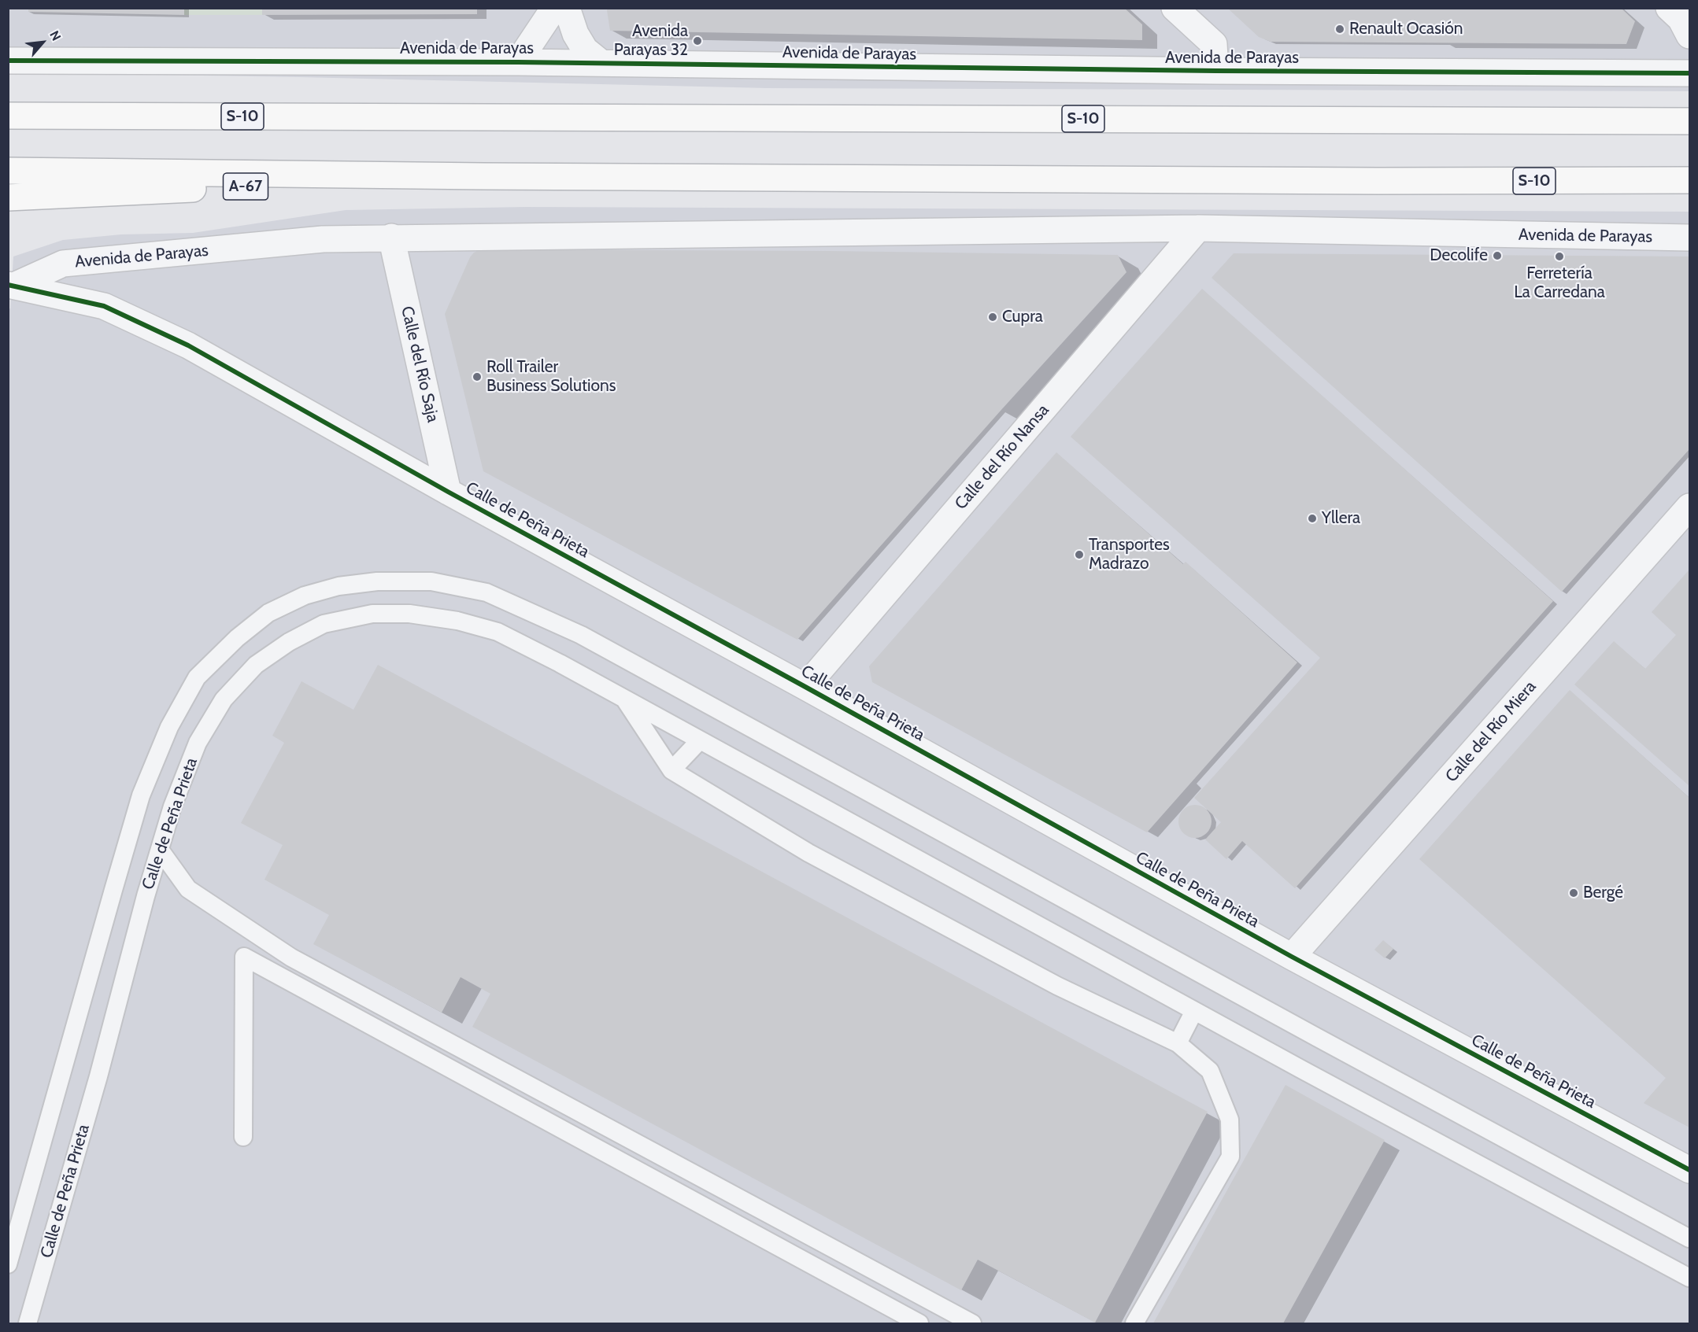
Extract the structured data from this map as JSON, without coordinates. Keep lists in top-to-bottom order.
{
  "streets": {
    "highway": ["S-10", "A-67"],
    "street": [
      "Avenida de Parayas",
      "Calle del Río Saja",
      "Calle del Río Nansa",
      "Calle de Peña Prieta",
      "Calle del Río Miera"
    ]
  },
  "crossings": [
    ["Avenida de Parayas", "Calle del Río Saja"],
    ["Avenida de Parayas", "Calle del Río Nansa"],
    ["Avenida de Parayas", "Calle de Peña Prieta"],
    ["S-10", "A-67"],
    ["Calle del Río Saja", "Calle de Peña Prieta"],
    ["Calle del Río Nansa", "Calle de Peña Prieta"],
    ["Calle de Peña Prieta", "Calle del Río Miera"]
  ],
  "places": [
    "Renault Ocasión",
    "Avenida Parayas 32",
    "Decolife",
    "Ferretería La Carredana",
    "Cupra",
    "Roll Trailer Business Solutions",
    "Yllera",
    "Transportes Madrazo",
    "Bergé"
  ],
  "north": "top right"
}
